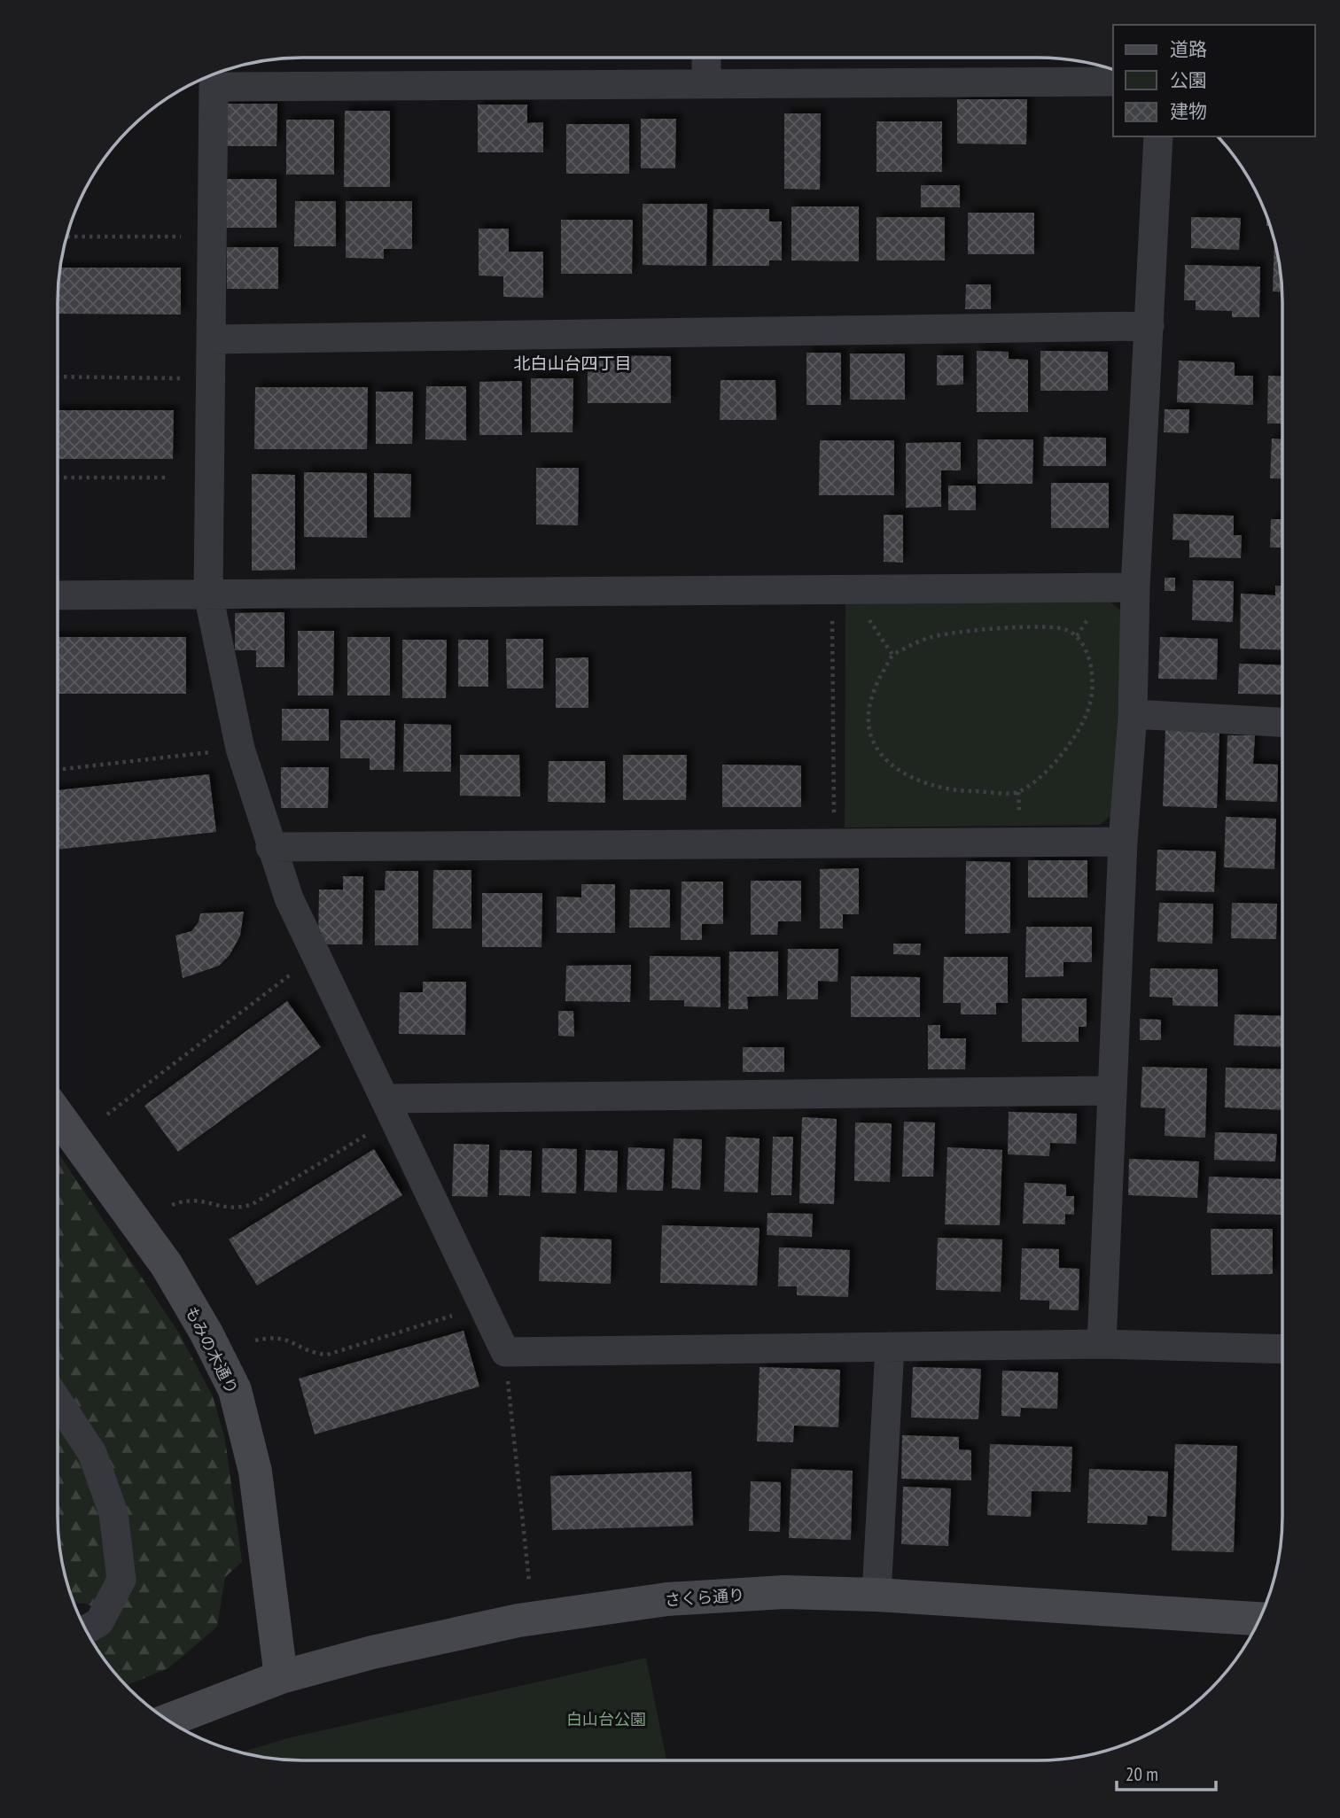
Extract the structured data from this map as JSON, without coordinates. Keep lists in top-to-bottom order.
{
  "streets": {
    "street": ["もみの木通り", "さくら通り"]
  },
  "crossings": [
    ["もみの木通り", "さくら通り"]
  ],
  "districts": ["北白山台四丁目"],
  "parks": ["白山台公園"],
  "legend": ["道路", "公園", "建物"],
  "scale_bar": "20 m"
}
